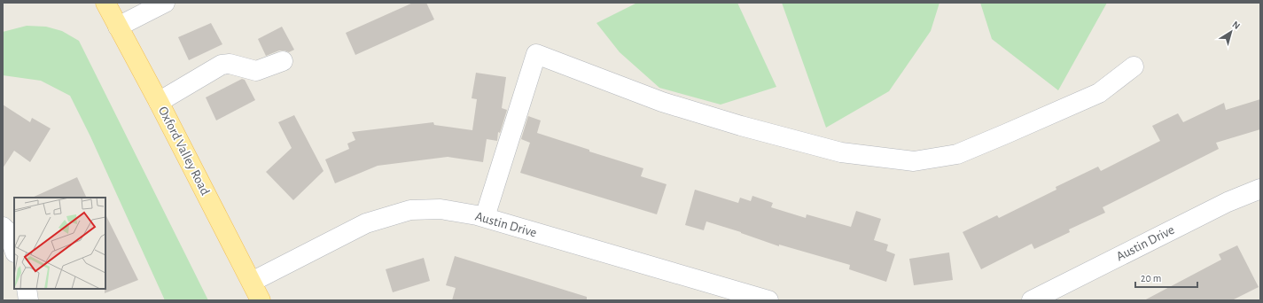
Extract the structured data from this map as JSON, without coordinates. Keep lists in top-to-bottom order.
{
  "streets": {
    "main road": ["Oxford Valley Road"],
    "street": ["Austin Drive"]
  },
  "crossings": [
    ["Oxford Valley Road", "Austin Drive"]
  ],
  "scale_bar": "20 m",
  "north": "top right"
}
